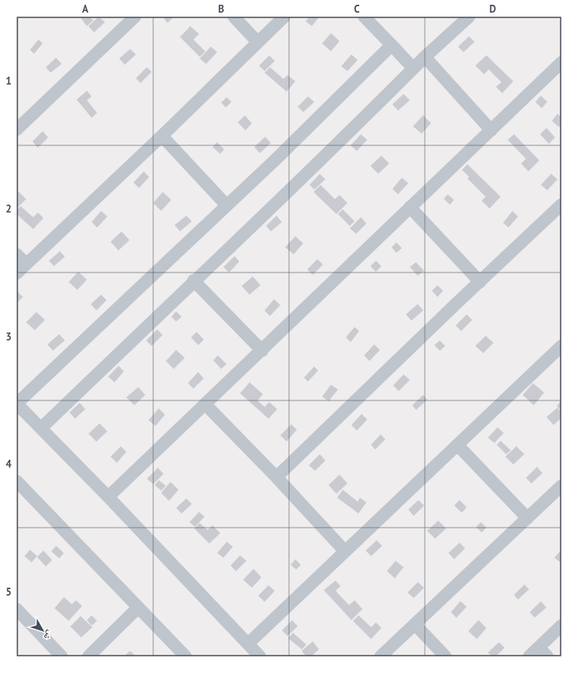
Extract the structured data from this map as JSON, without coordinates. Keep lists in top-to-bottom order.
{
  "north": "bottom right",
  "grid": {
    "columns": [
      "A",
      "B",
      "C",
      "D"
    ],
    "rows": [
      "1",
      "2",
      "3",
      "4",
      "5"
    ]
  }
}
